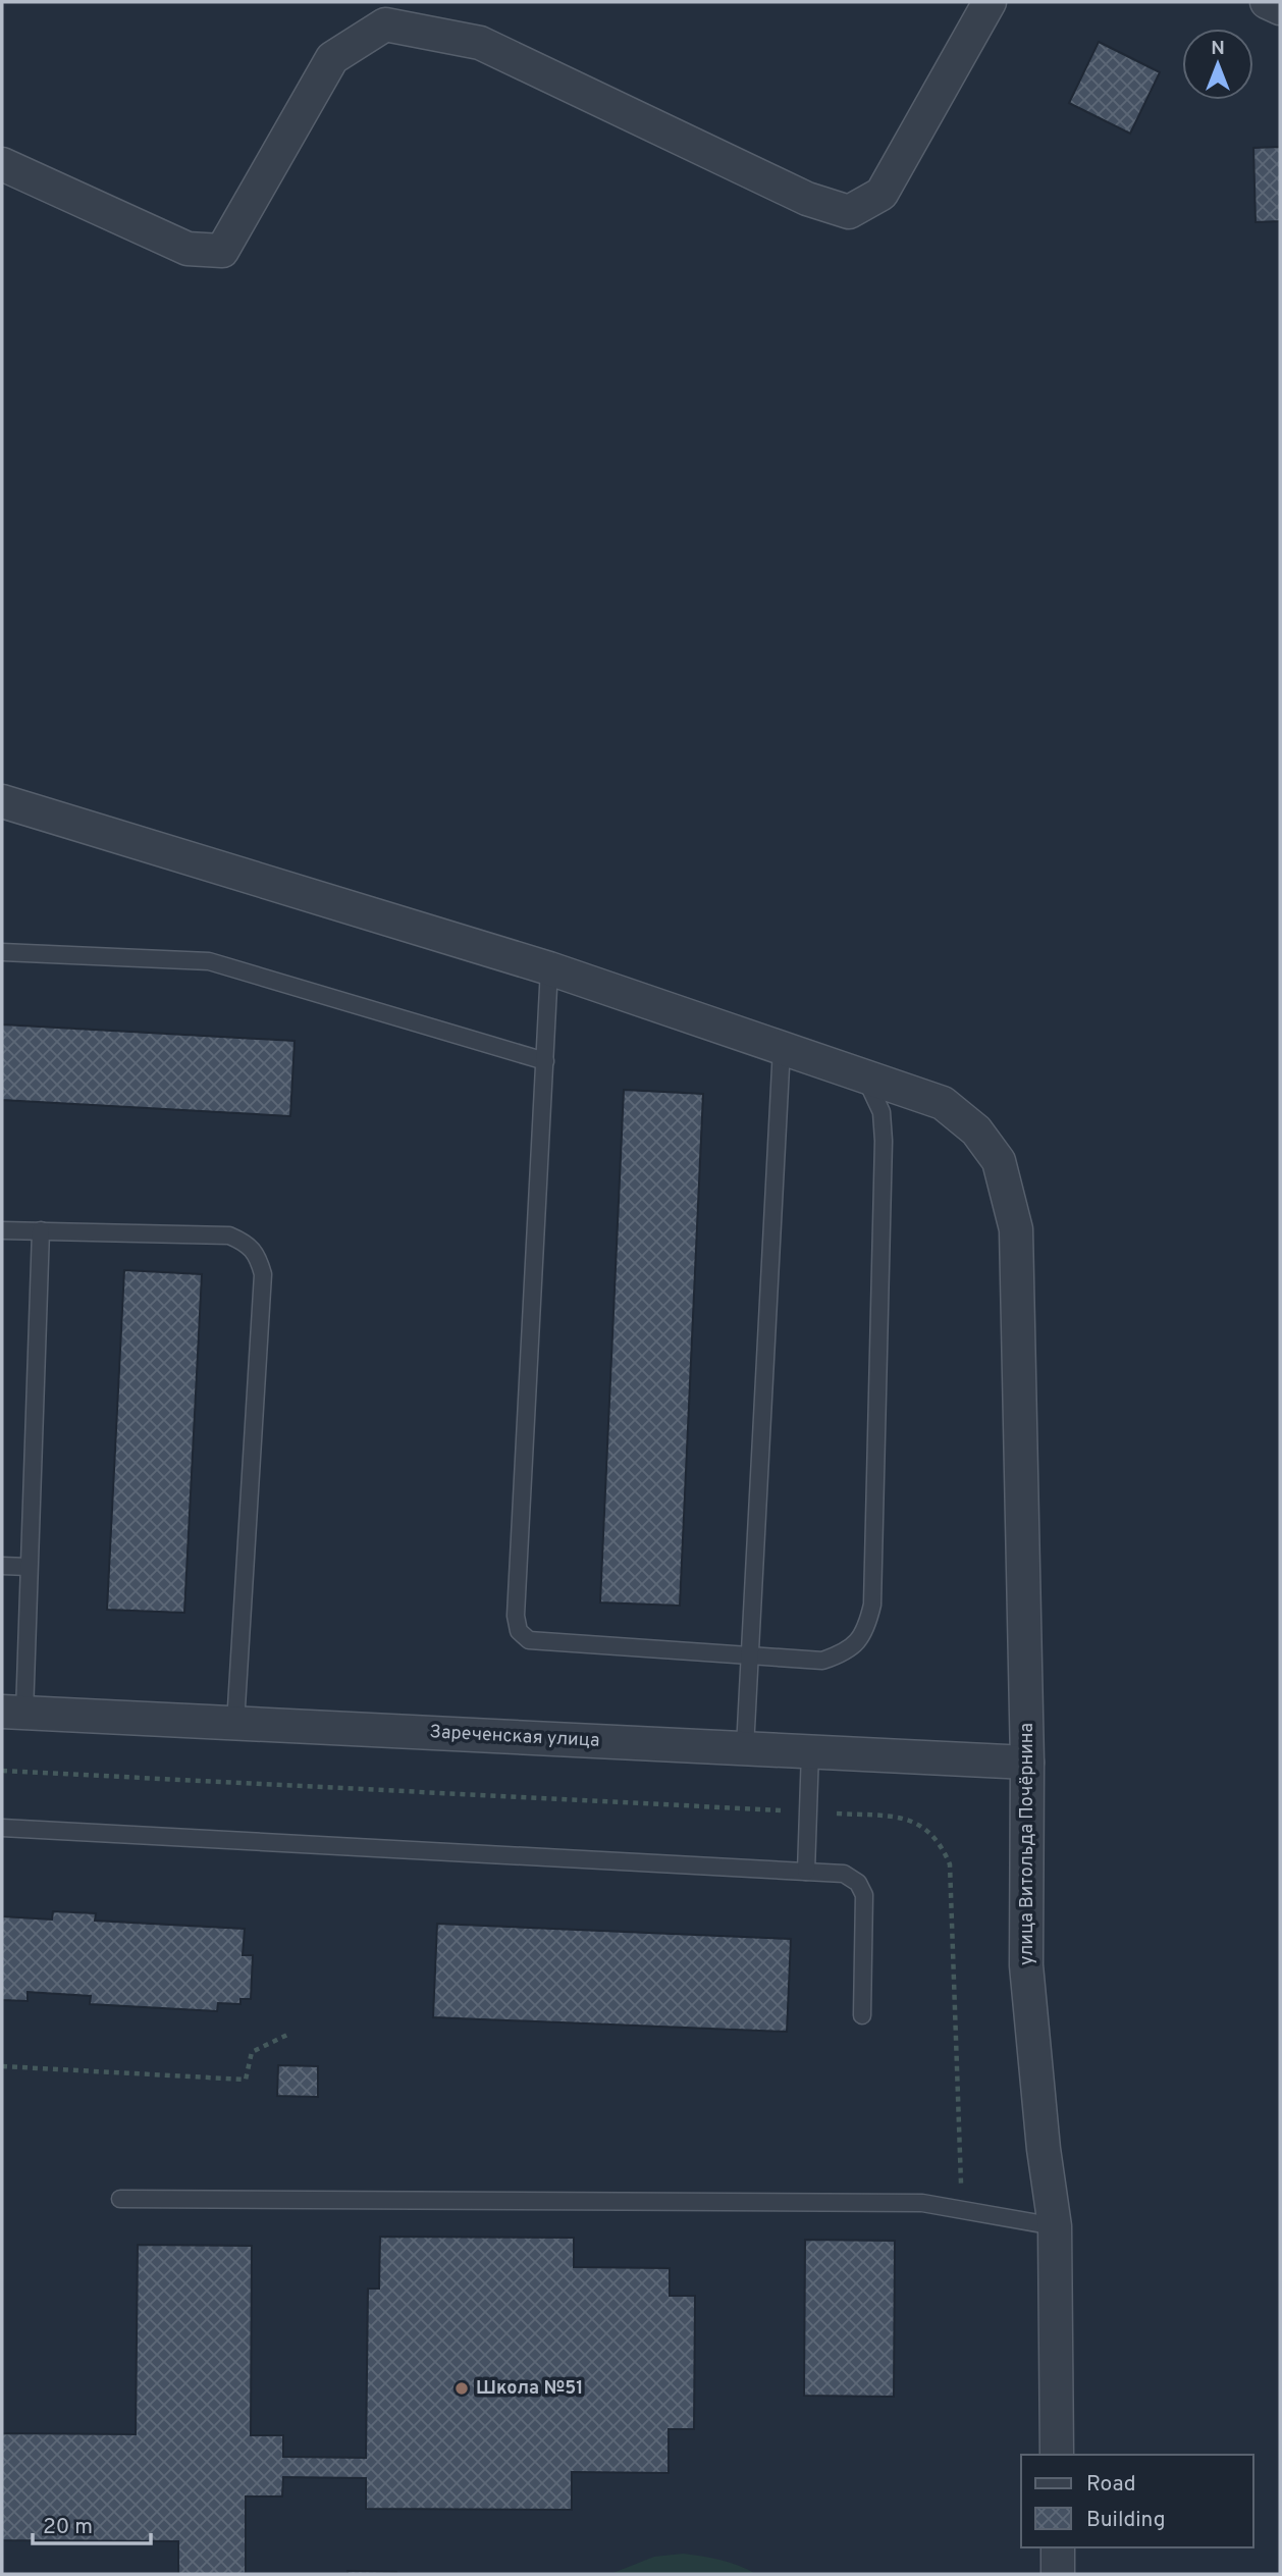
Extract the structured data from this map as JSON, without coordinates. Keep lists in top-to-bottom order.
{
  "streets": {
    "street": ["Зареченская улица", "улица Витольда Почёрнина"]
  },
  "crossings": [
    ["Зареченская улица", "улица Витольда Почёрнина"]
  ],
  "places": ["Школа №51"],
  "legend": ["Road", "Building"],
  "scale_bar": "20 m",
  "north": "top"
}
